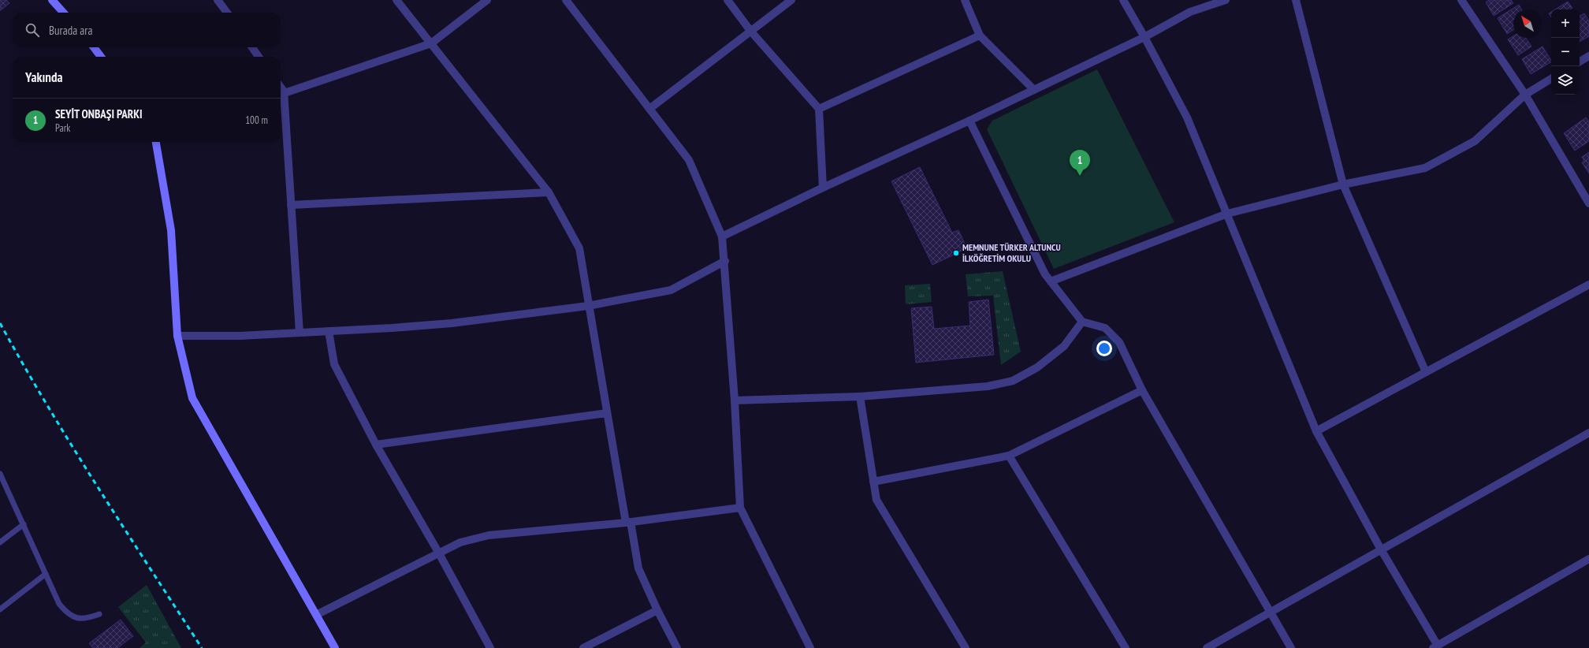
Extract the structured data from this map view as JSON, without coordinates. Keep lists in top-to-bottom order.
{
  "places": ["MEMNUNE TÜRKER ALTUNCU İLKÖĞRETİM OKULU"],
  "north": "top left",
  "page": {
    "map_buttons": ["+", "−"],
    "search": "Burada ara",
    "heading": "Yakında",
    "list": [
      {
        "mark": "1",
        "name": "SEYİT ONBAŞI PARKI",
        "note": "Park",
        "value": "100 m"
      }
    ],
    "pins": "1"
  }
}
